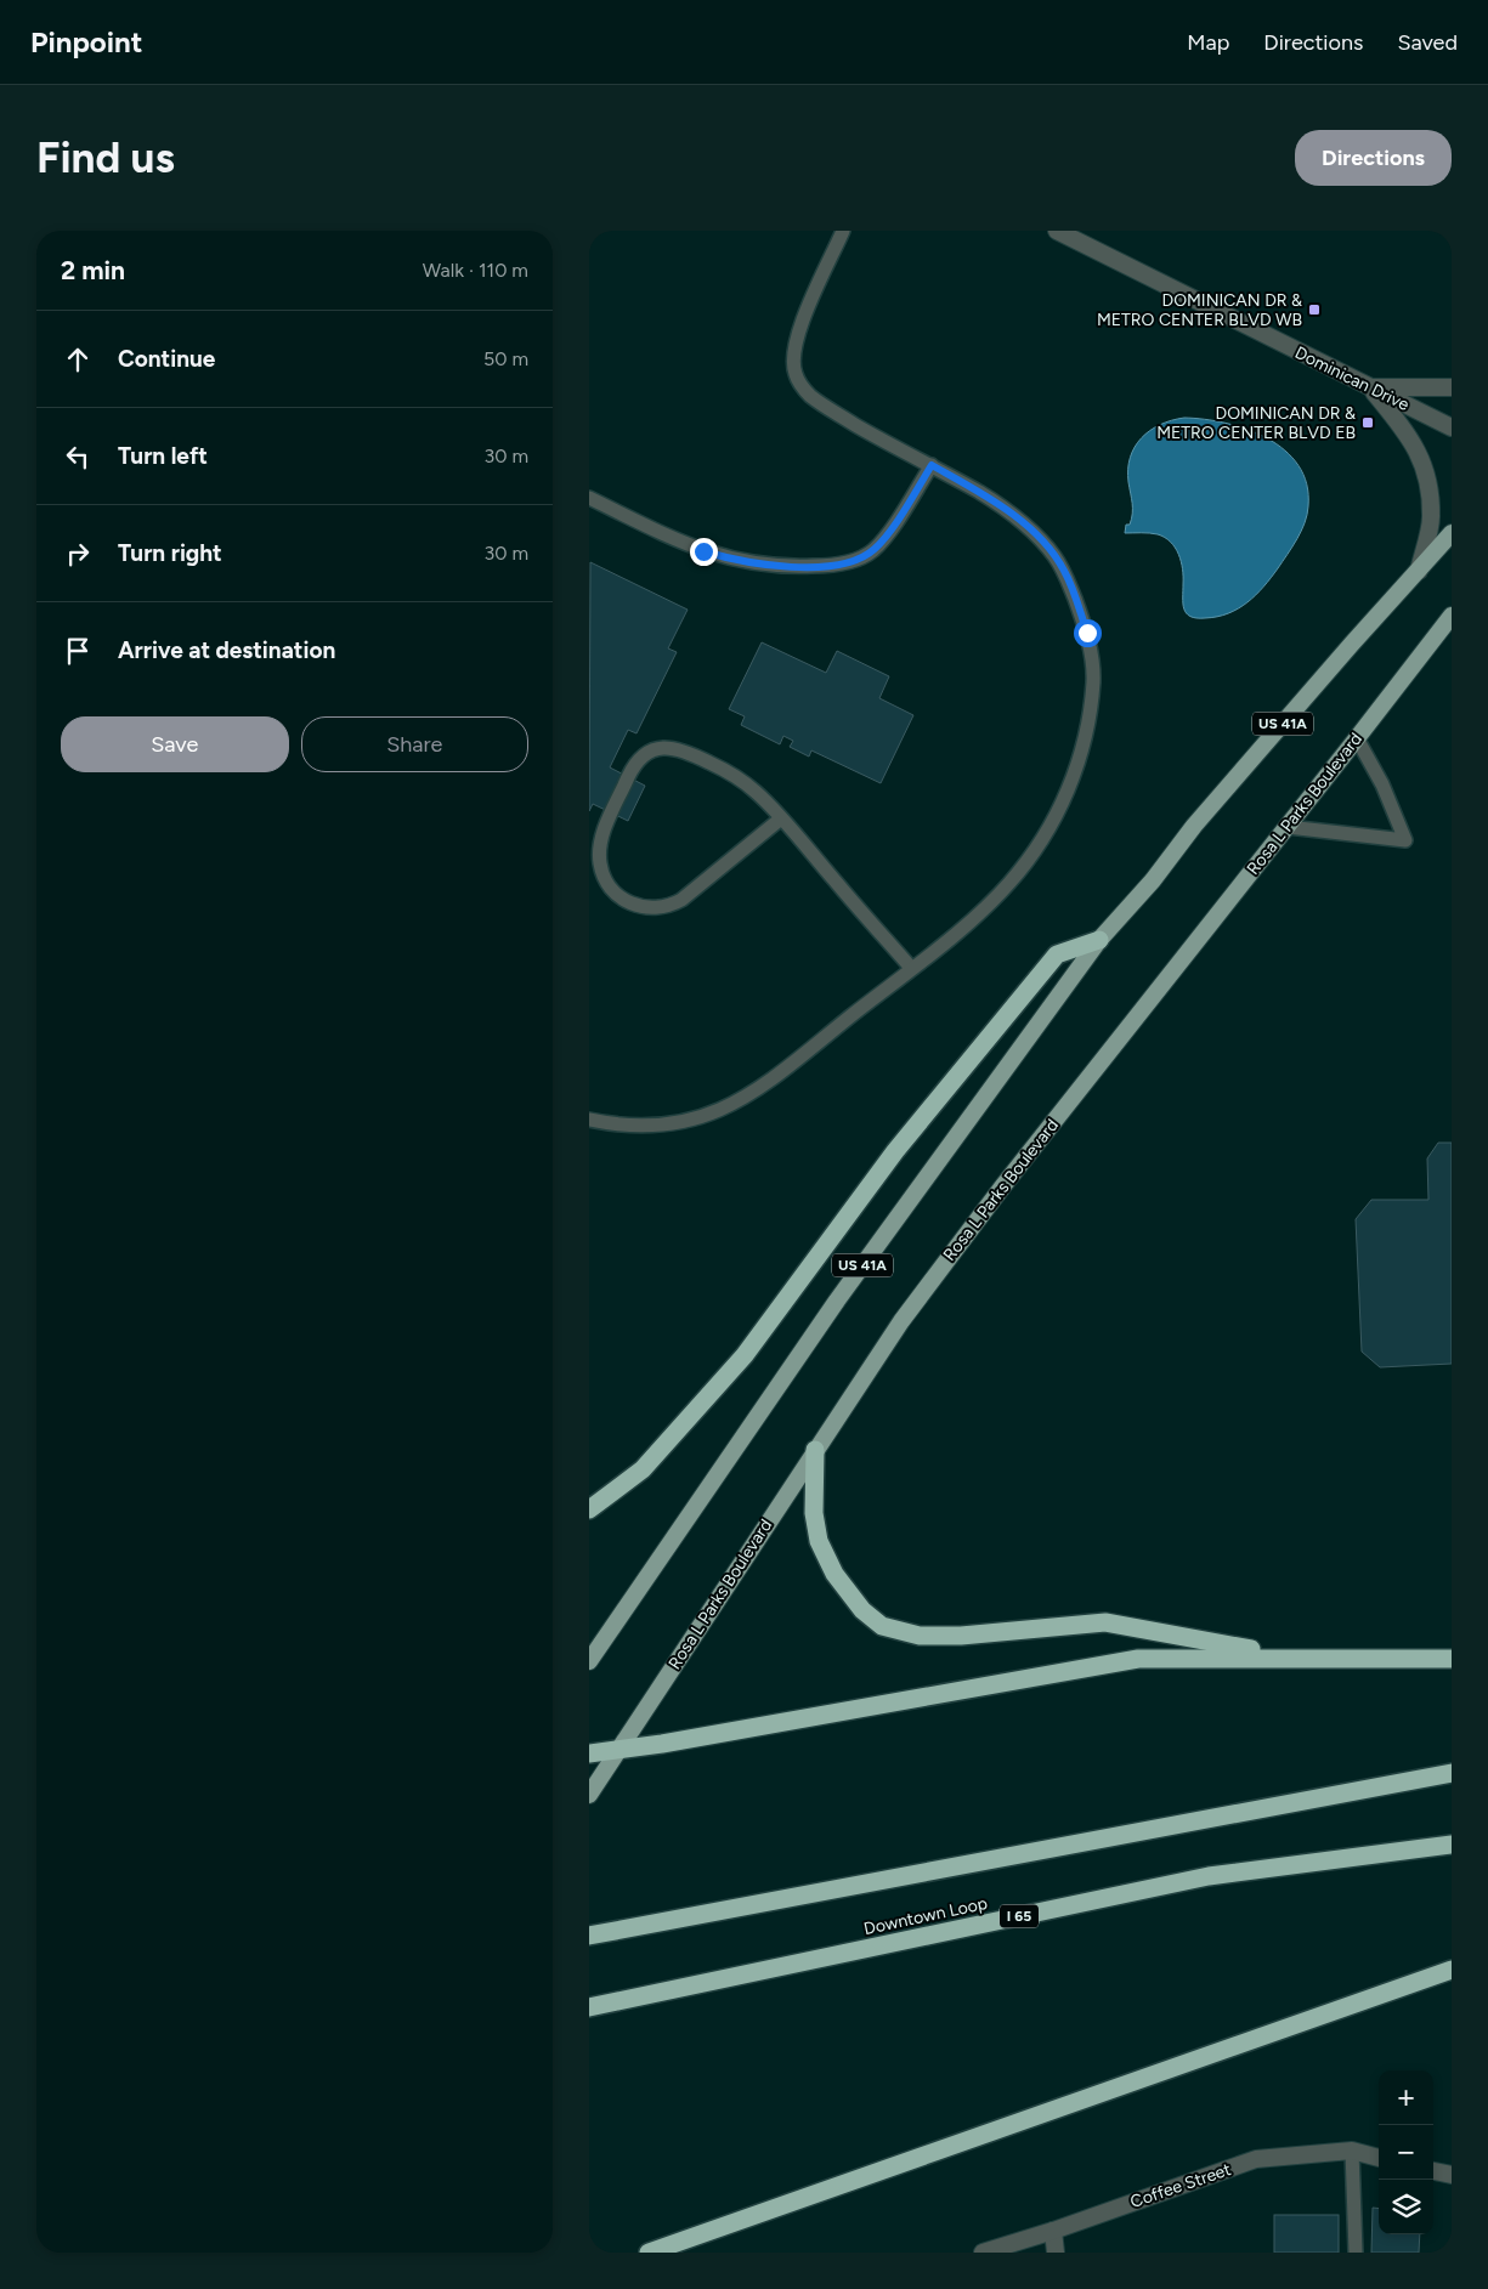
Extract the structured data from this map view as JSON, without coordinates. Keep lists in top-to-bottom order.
{
  "streets": {
    "highway": ["Downtown Loop", "I 65"],
    "main road": ["US 41A", "Rosa L Parks Boulevard"],
    "street": ["Dominican Drive", "Coffee Street"]
  },
  "places": {
    "transit": ["DOMINICAN DR & METRO CENTER BLVD WB", "DOMINICAN DR & METRO CENTER BLVD EB"]
  },
  "page": {
    "header": "Pinpoint",
    "nav": ["Map", "Directions", "Saved"],
    "buttons": [
      "Directions",
      ["Save", "Share"]
    ],
    "title": "Find us",
    "heading": ["2 min", "Walk · 110 m"],
    "list": [
      ["Continue", "50 m"],
      ["Turn left", "30 m"],
      ["Turn right", "30 m"],
      "Arrive at destination"
    ],
    "map_buttons": ["+", "−"]
  }
}
